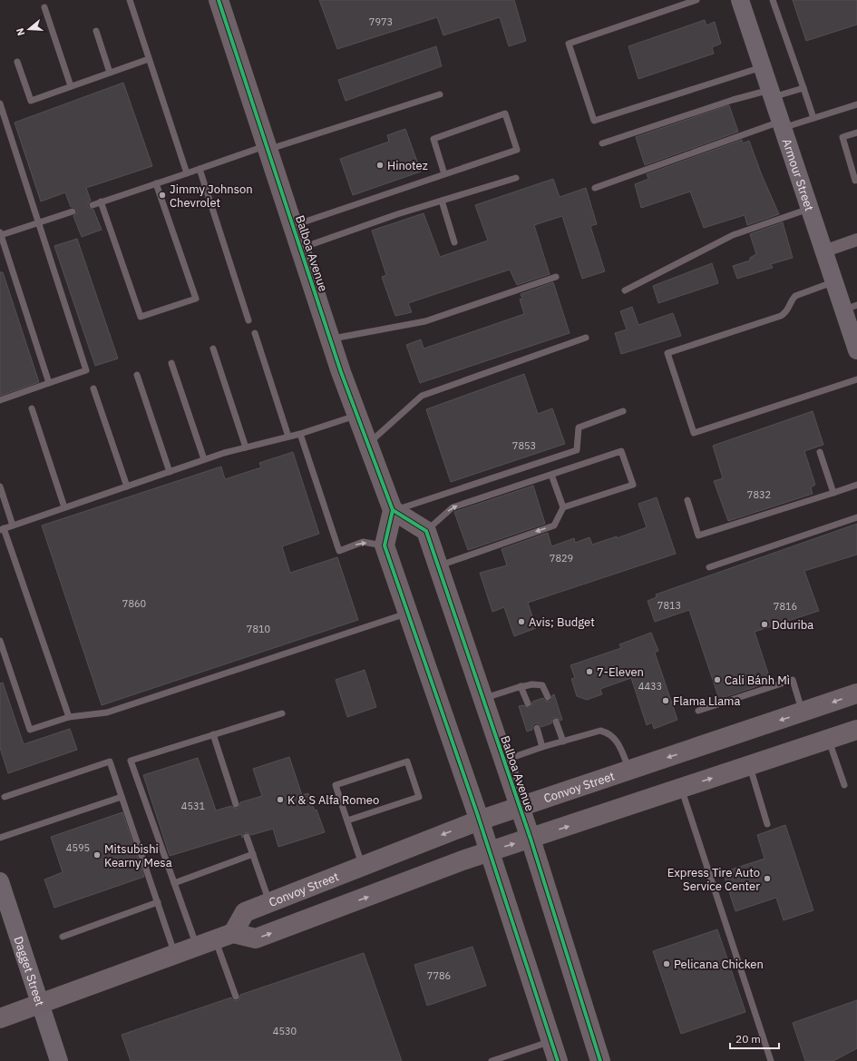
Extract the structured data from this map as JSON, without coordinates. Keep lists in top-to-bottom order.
{
  "streets": {
    "main road": ["Balboa Avenue", "Convoy Street"],
    "street": ["Armour Street", "Dagget Street"]
  },
  "crossings": [
    ["Balboa Avenue", "Convoy Street"]
  ],
  "places": [
    "Hinotez",
    "Jimmy Johnson Chevrolet",
    "Avis; Budget",
    "Dduriba",
    "7-Eleven",
    "Cali Bánh Mì",
    "Flama Llama",
    "K & S Alfa Romeo",
    "Mitsubishi Kearny Mesa",
    "Express Tire Auto Service Center",
    "Pelicana Chicken"
  ],
  "house_numbers": [
    "7973",
    "7853",
    "7832",
    "7829",
    "7860",
    "7813",
    "7816",
    "7810",
    "4433",
    "4531",
    "4595",
    "7786",
    "4530"
  ],
  "scale_bar": "20 m",
  "north": "left"
}
